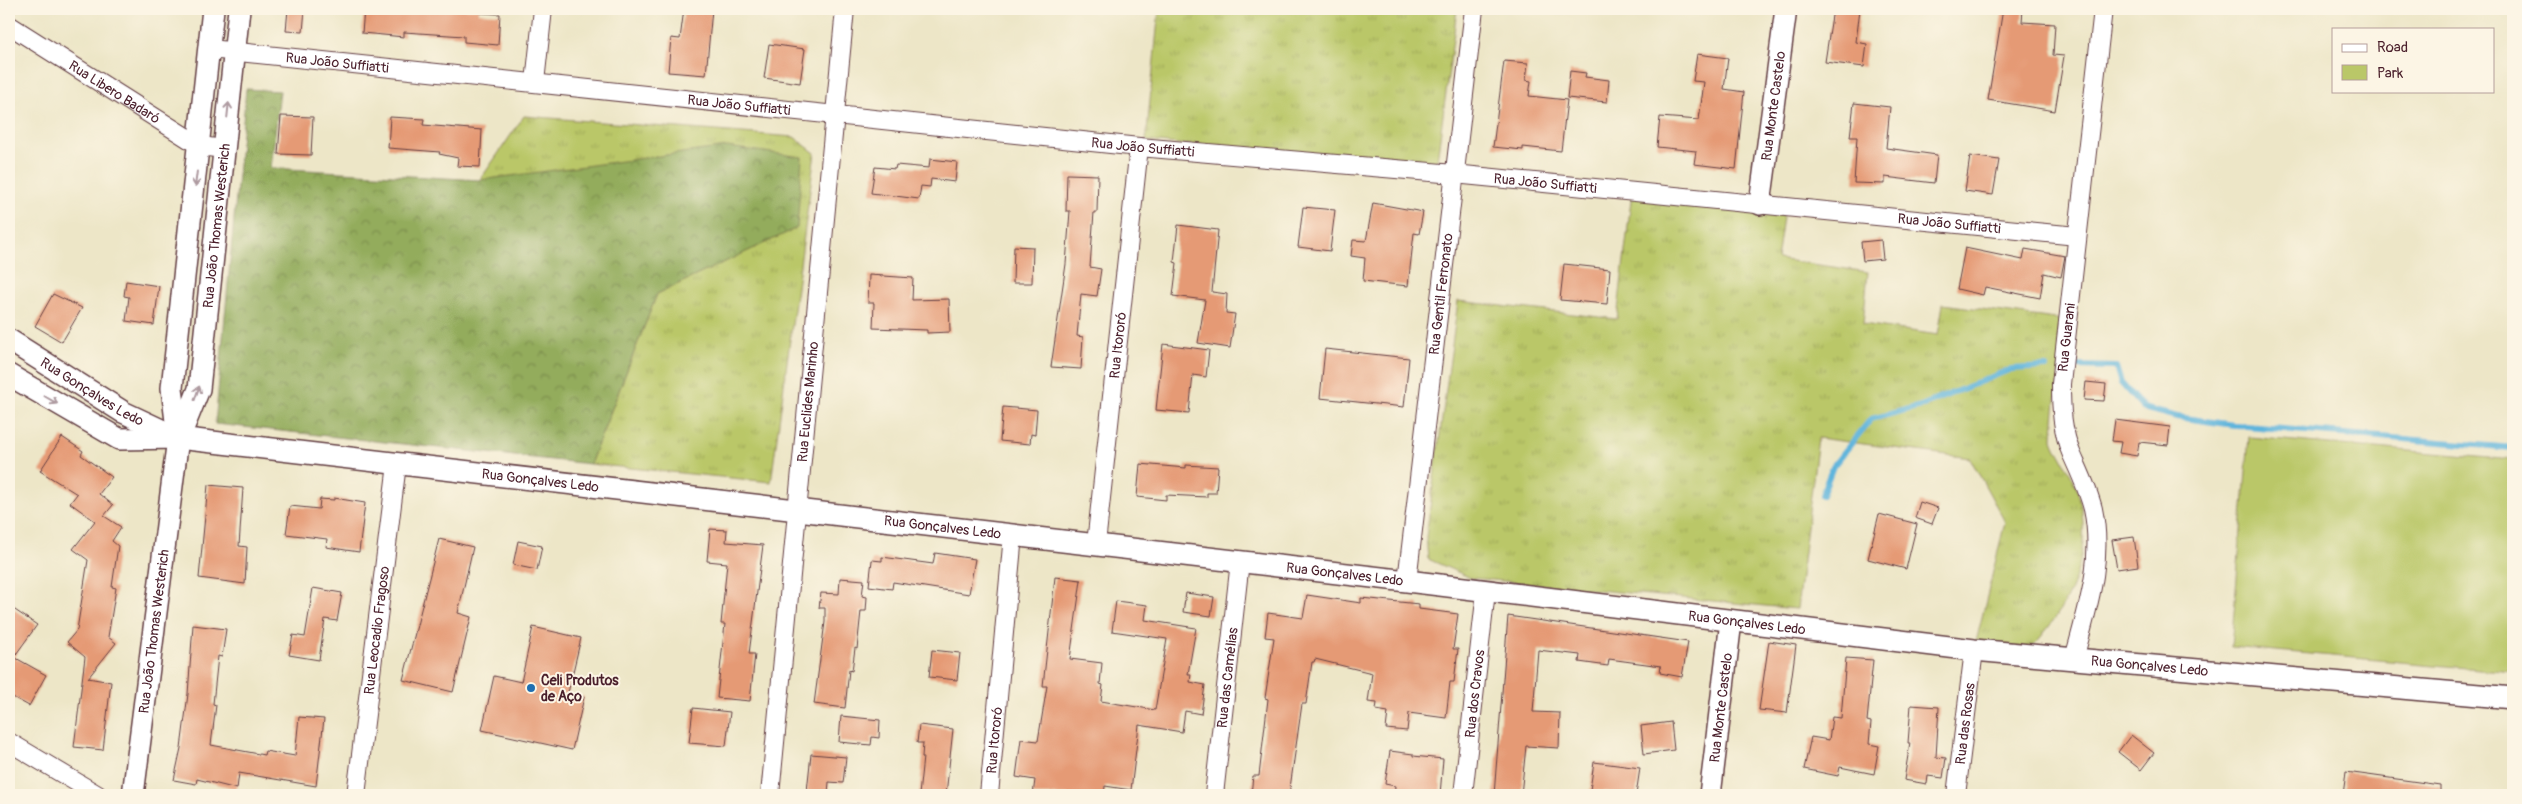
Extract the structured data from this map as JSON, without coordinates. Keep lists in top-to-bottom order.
{
  "streets": {
    "street": [
      "Rua João Suffiatti",
      "Rua Libero Badaró",
      "Rua Monte Castelo",
      "Rua João Thomas Westerich",
      "Rua Gentil Ferronato",
      "Rua Guarani",
      "Rua Itororó",
      "Rua Gonçalves Ledo",
      "Rua Euclides Marinho",
      "Rua Leocadio Fragoso",
      "Rua das Camélias",
      "Rua dos Cravos",
      "Rua das Rosas"
    ]
  },
  "crossings": [
    ["Rua João Suffiatti", "Rua Monte Castelo"],
    ["Rua João Suffiatti", "Rua João Thomas Westerich"],
    ["Rua João Suffiatti", "Rua Gentil Ferronato"],
    ["Rua João Suffiatti", "Rua Guarani"],
    ["Rua João Suffiatti", "Rua Itororó"],
    ["Rua João Suffiatti", "Rua Euclides Marinho"],
    ["Rua Libero Badaró", "Rua João Thomas Westerich"],
    ["Rua Monte Castelo", "Rua Gonçalves Ledo"],
    ["Rua João Thomas Westerich", "Rua Gonçalves Ledo"],
    ["Rua Gentil Ferronato", "Rua Gonçalves Ledo"],
    ["Rua Guarani", "Rua Gonçalves Ledo"],
    ["Rua Itororó", "Rua Gonçalves Ledo"],
    ["Rua Gonçalves Ledo", "Rua Euclides Marinho"],
    ["Rua Gonçalves Ledo", "Rua Leocadio Fragoso"],
    ["Rua Gonçalves Ledo", "Rua das Camélias"],
    ["Rua Gonçalves Ledo", "Rua dos Cravos"],
    ["Rua Gonçalves Ledo", "Rua das Rosas"]
  ],
  "places": ["Celi Produtos de Aço"],
  "legend": ["Road", "Park"]
}
